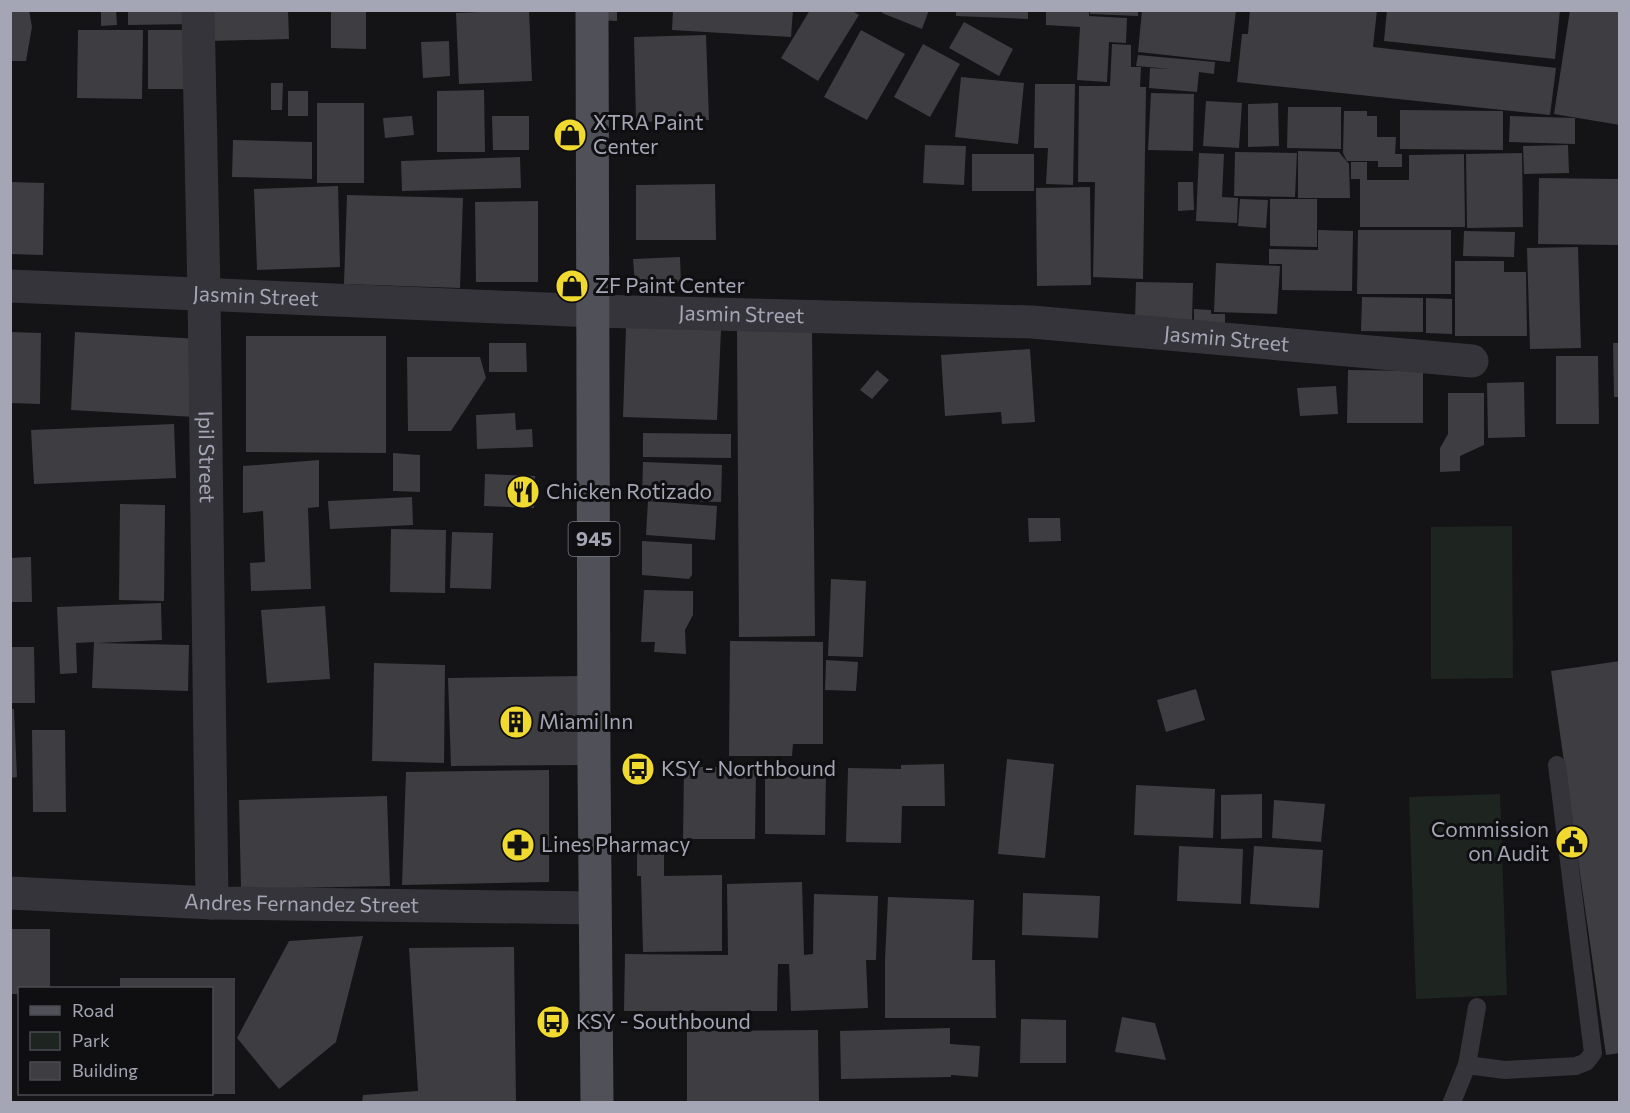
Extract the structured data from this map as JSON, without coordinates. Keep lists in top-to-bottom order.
{
  "streets": {
    "main road": ["945"],
    "street": ["Jasmin Street", "Ipil Street", "Andres Fernandez Street"]
  },
  "crossings": [
    ["Jasmin Street", "Ipil Street"],
    ["Jasmin Street", "945"],
    ["Ipil Street", "Andres Fernandez Street"],
    ["945", "Andres Fernandez Street"]
  ],
  "places": {
    "shop": ["XTRA Paint Center", "ZF Paint Center"],
    "restaurant": ["Chicken Rotizado"],
    "building": ["Miami Inn"],
    "bus stop": ["KSY - Northbound", "KSY - Southbound"],
    "public building": ["Commission on Audit"],
    "pharmacy": ["Lines Pharmacy"]
  },
  "legend": ["Road", "Park", "Building"]
}
